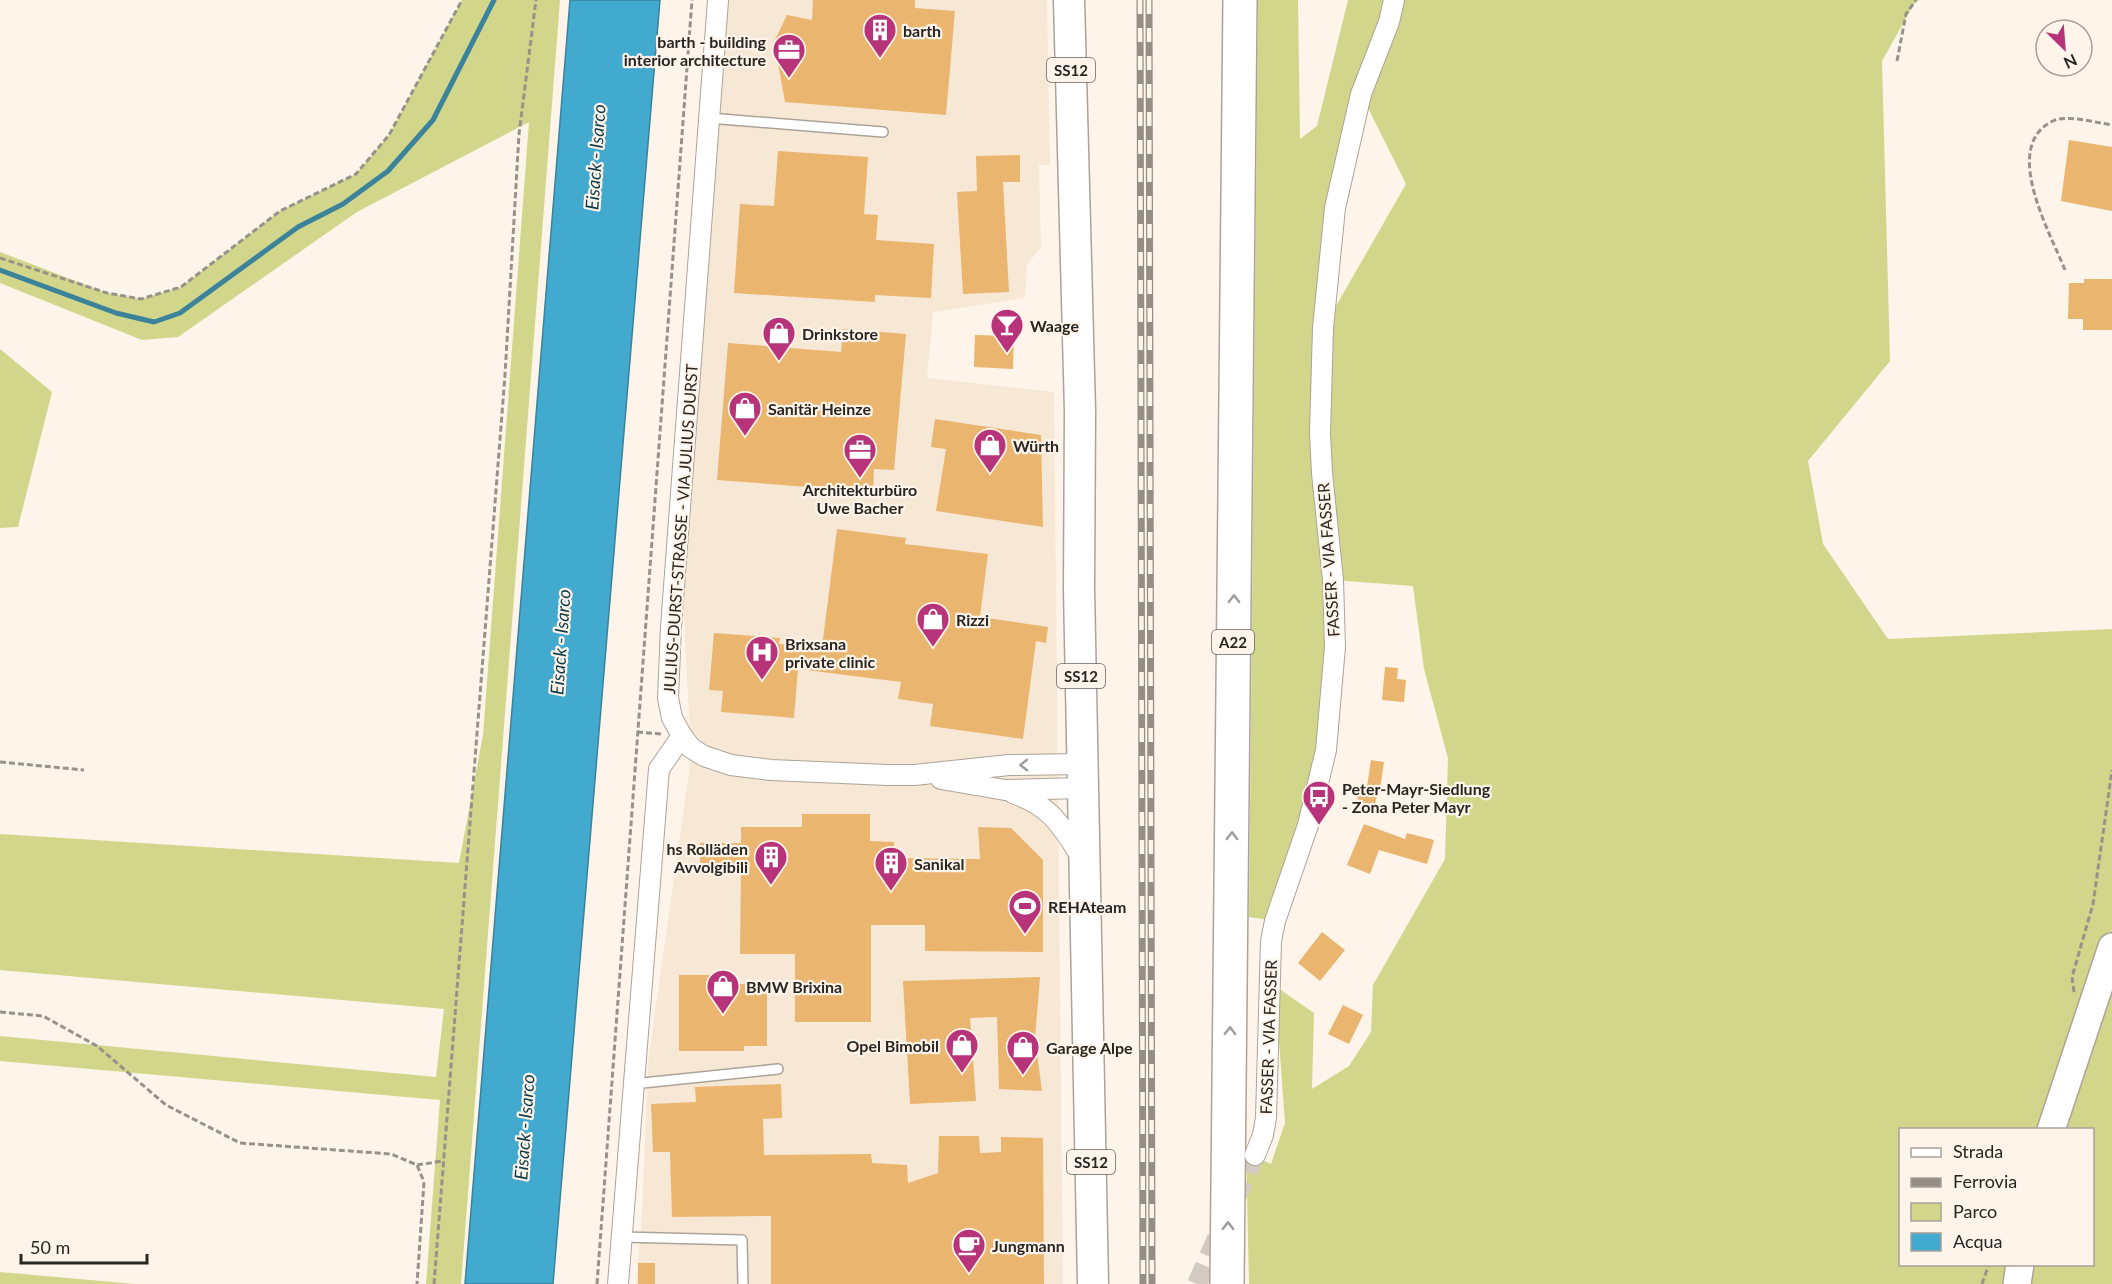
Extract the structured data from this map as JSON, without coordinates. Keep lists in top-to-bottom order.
{
  "streets": {
    "highway": ["A22"],
    "main road": ["SS12"],
    "street": ["JULIUS-DURST-STRASSE - VIA JULIUS DURST", "FASSER - VIA FASSER"]
  },
  "water": ["Eisack - Isarco"],
  "places": {
    "building": ["barth", "hs Rolläden Avvolgibili", "Sanikal"],
    "office": ["barth - building interior architecture", "Architekturbüro Uwe Bacher"],
    "bar": ["Waage"],
    "shop": [
      "Drinkstore",
      "Sanitär Heinze",
      "Würth",
      "Rizzi",
      "BMW Brixina",
      "Opel Bimobil",
      "Garage Alpe"
    ],
    "hospital": ["Brixsana private clinic"],
    "bus stop": ["Peter-Mayr-Siedlung - Zona Peter Mayr"],
    "sports": ["REHAteam"],
    "cafe": ["Jungmann"]
  },
  "legend": [
    "Strada",
    "Ferrovia",
    "Parco",
    "Acqua"
  ],
  "scale_bar": "50 m",
  "north": "bottom right"
}
